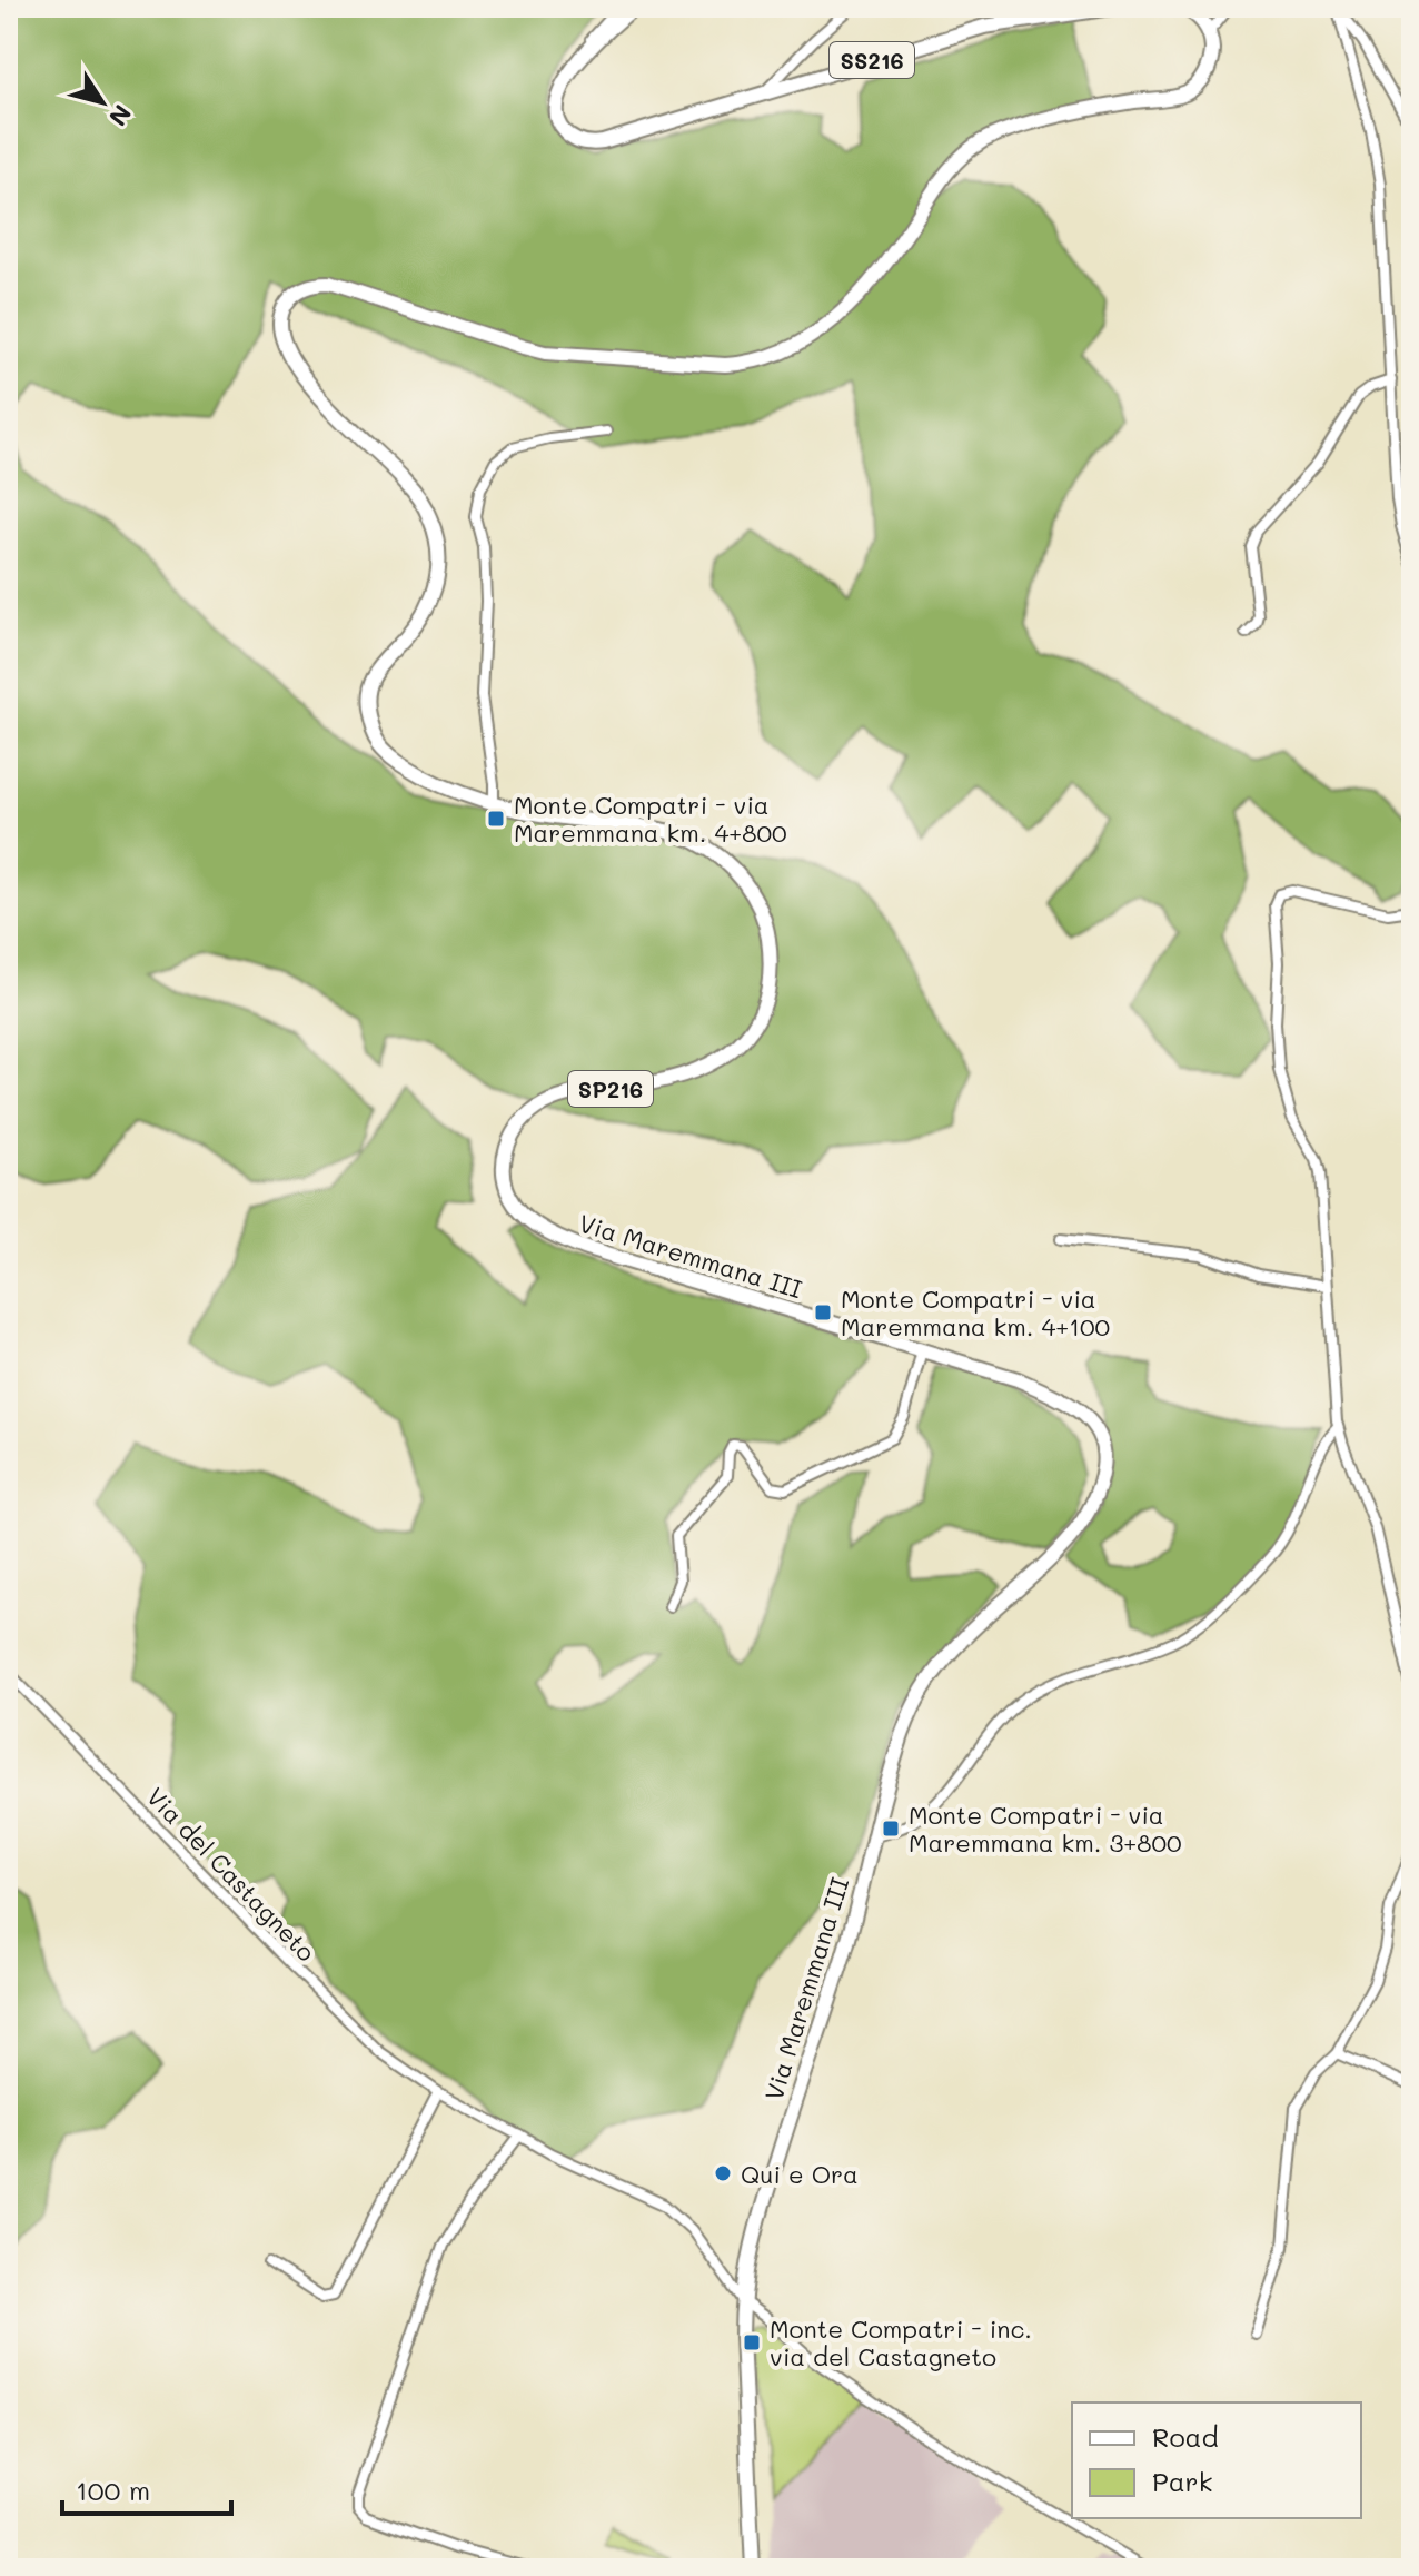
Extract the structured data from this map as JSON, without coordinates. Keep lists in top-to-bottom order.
{
  "streets": {
    "main road": ["SS216", "SP216", "Via Maremmana III"],
    "street": ["Via del Castagneto"]
  },
  "crossings": [
    ["Via Maremmana III", "Via del Castagneto"]
  ],
  "places": {
    "transit": [
      "Monte Compatri - via Maremmana km. 4+800",
      "Monte Compatri - via Maremmana km. 4+100",
      "Monte Compatri - via Maremmana km. 3+800",
      "Monte Compatri - inc. via del Castagneto"
    ],
    "other": ["Qui e Ora"]
  },
  "legend": ["Road", "Park"],
  "scale_bar": "100 m",
  "north": "bottom right"
}
